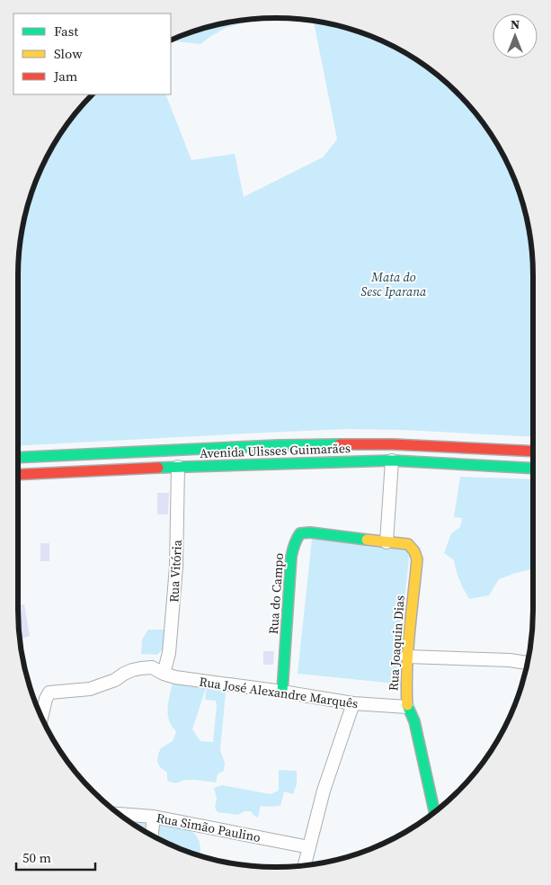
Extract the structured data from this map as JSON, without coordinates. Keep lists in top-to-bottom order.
{
  "streets": {
    "main road": ["Avenida Ulisses Guimarães", "Rua do Campo", "Rua Joaquin Dias"],
    "street": ["Rua Vitória", "Rua José Alexandre Marquês", "Rua Simão Paulino"]
  },
  "crossings": [
    ["Avenida Ulisses Guimarães", "Rua Vitória"],
    ["Rua Vitória", "Rua José Alexandre Marquês"],
    ["Rua do Campo", "Rua Joaquin Dias"],
    ["Rua do Campo", "Rua José Alexandre Marquês"],
    ["Rua Joaquin Dias", "Rua José Alexandre Marquês"]
  ],
  "parks": ["Mata do Sesc Iparana"],
  "legend": ["Fast", "Slow", "Jam"],
  "scale_bar": "50 m",
  "north": "top"
}
